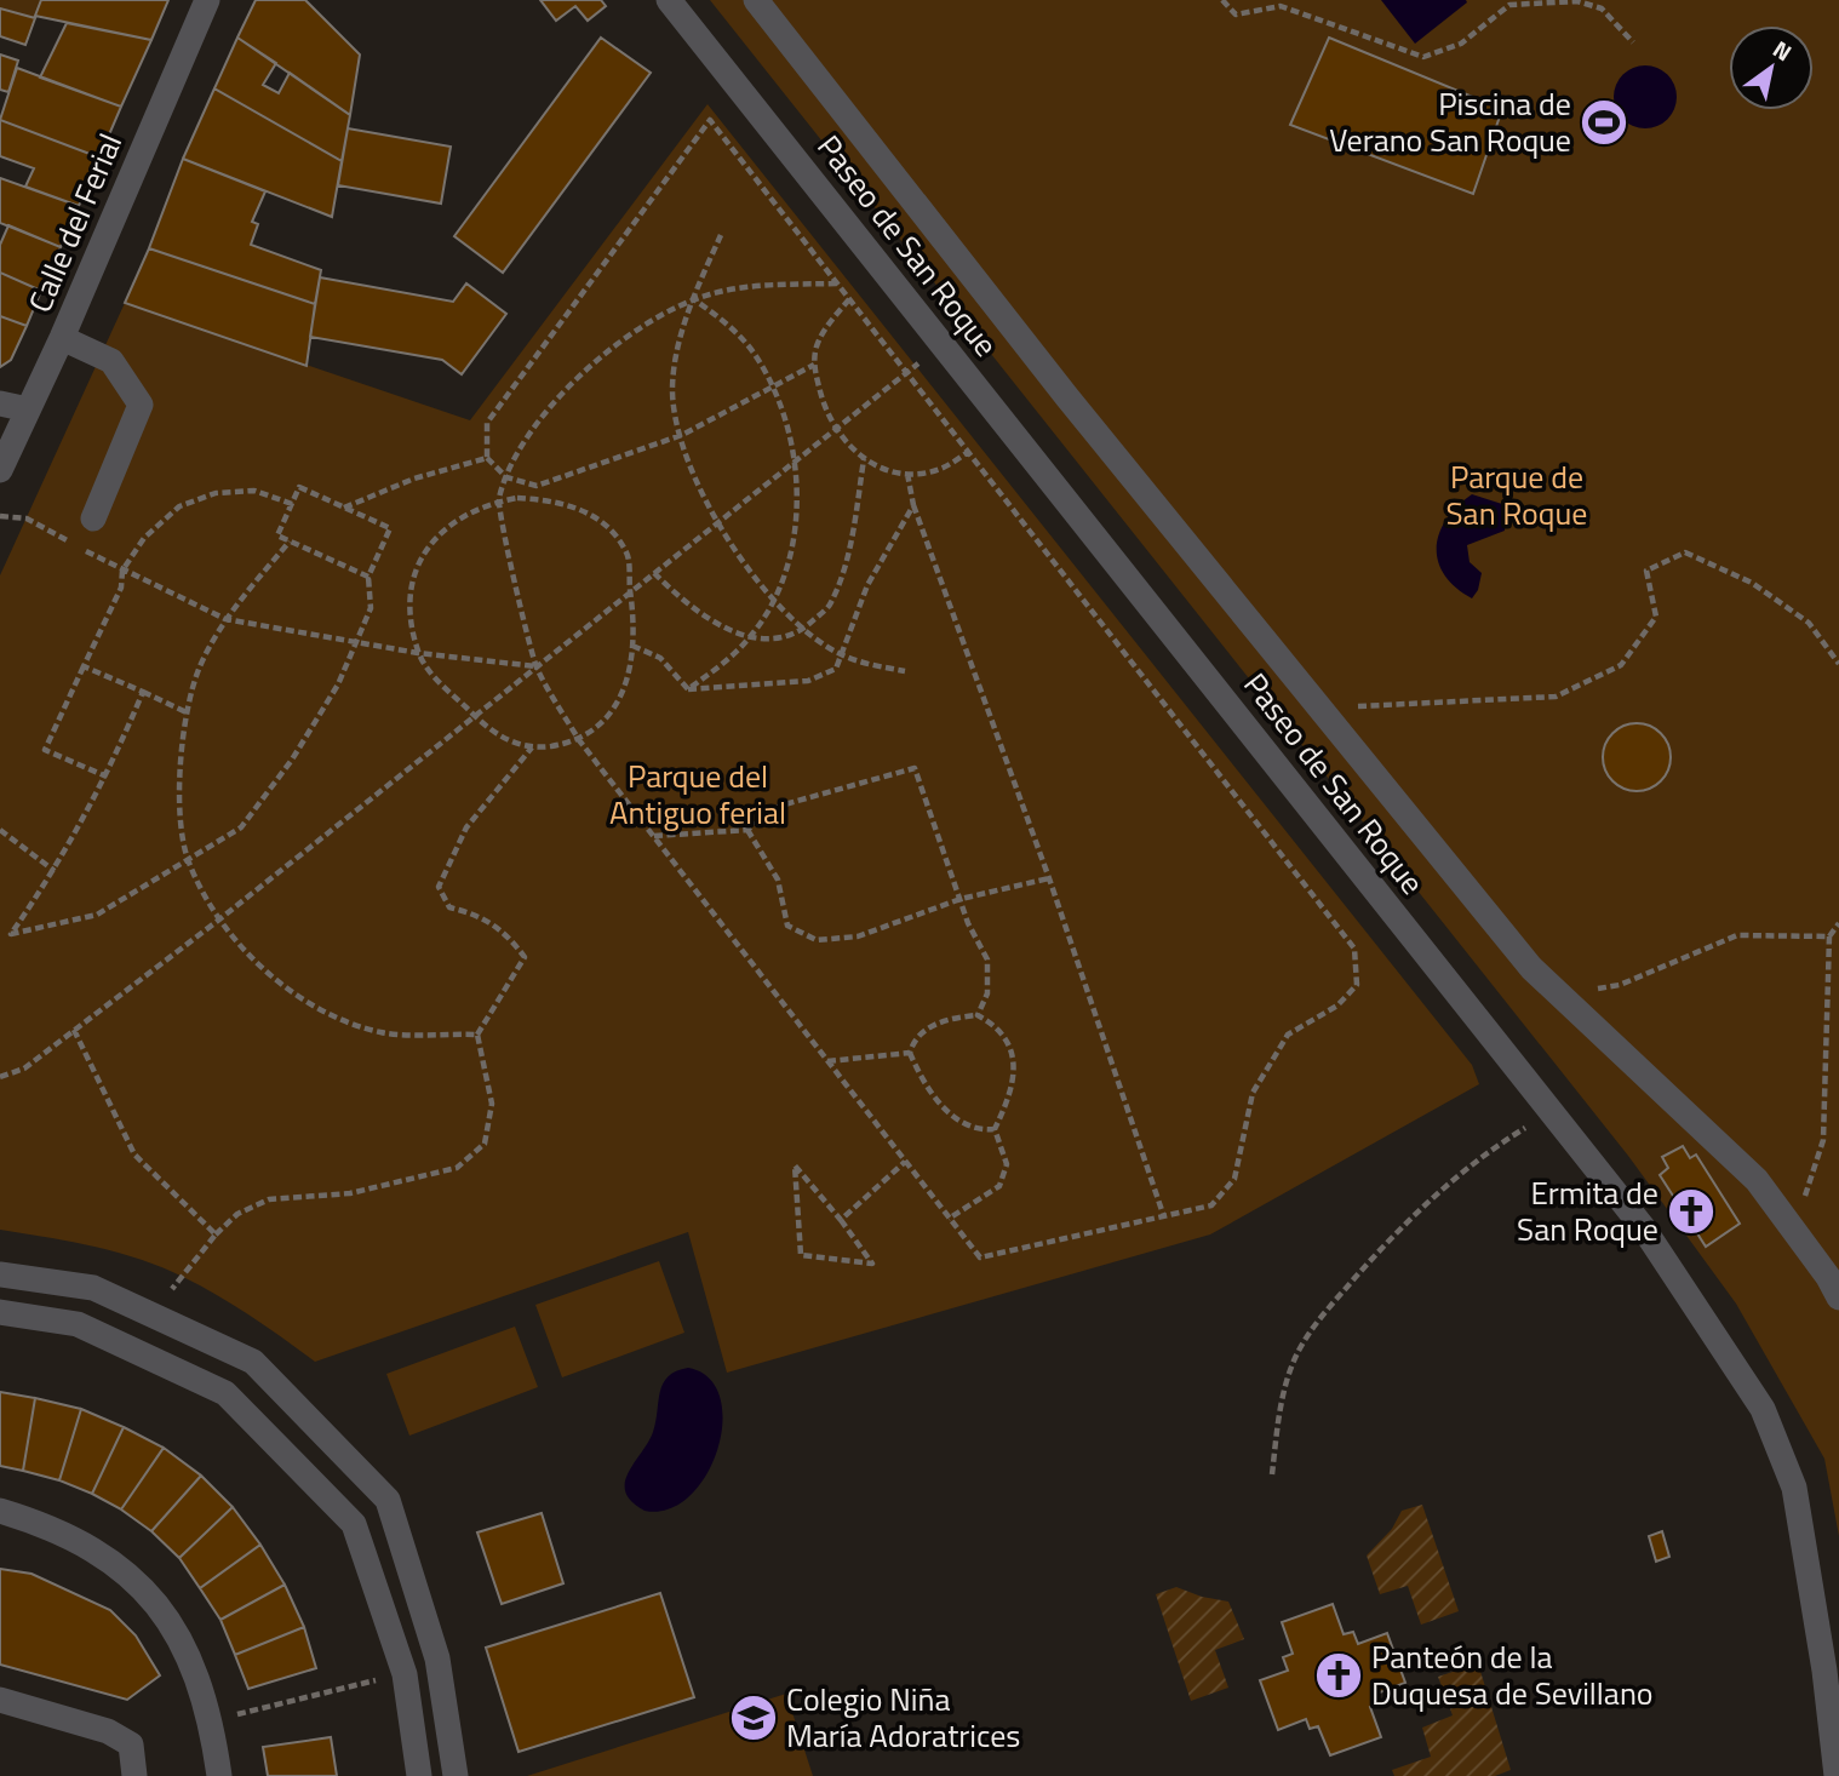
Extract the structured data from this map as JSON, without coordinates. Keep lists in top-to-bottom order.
{
  "streets": {
    "street": ["Calle del Ferial", "Paseo de San Roque"]
  },
  "parks": ["Parque de San Roque", "Parque del Antiguo ferial"],
  "places": {
    "sports": ["Piscina de Verano San Roque"],
    "church": ["Ermita de San Roque", "Panteón de la Duquesa de Sevillano"],
    "school or university": ["Colegio Niña María Adoratrices"]
  },
  "north": "top right"
}
